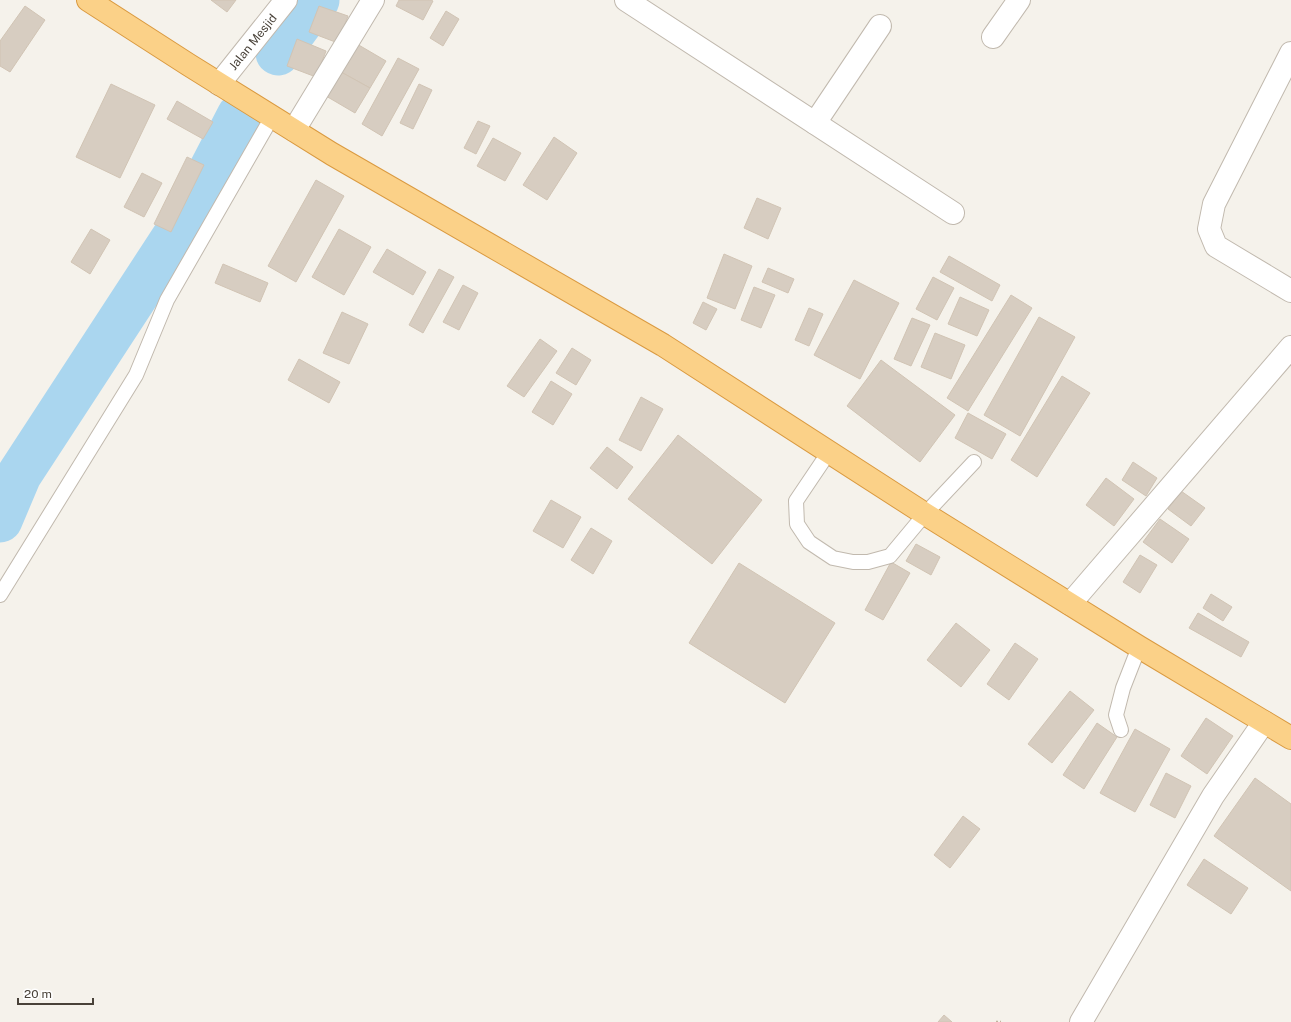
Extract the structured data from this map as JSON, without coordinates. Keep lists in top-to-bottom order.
{
  "streets": {
    "street": ["Jalan Mesjid"]
  },
  "scale_bar": "20 m"
}
